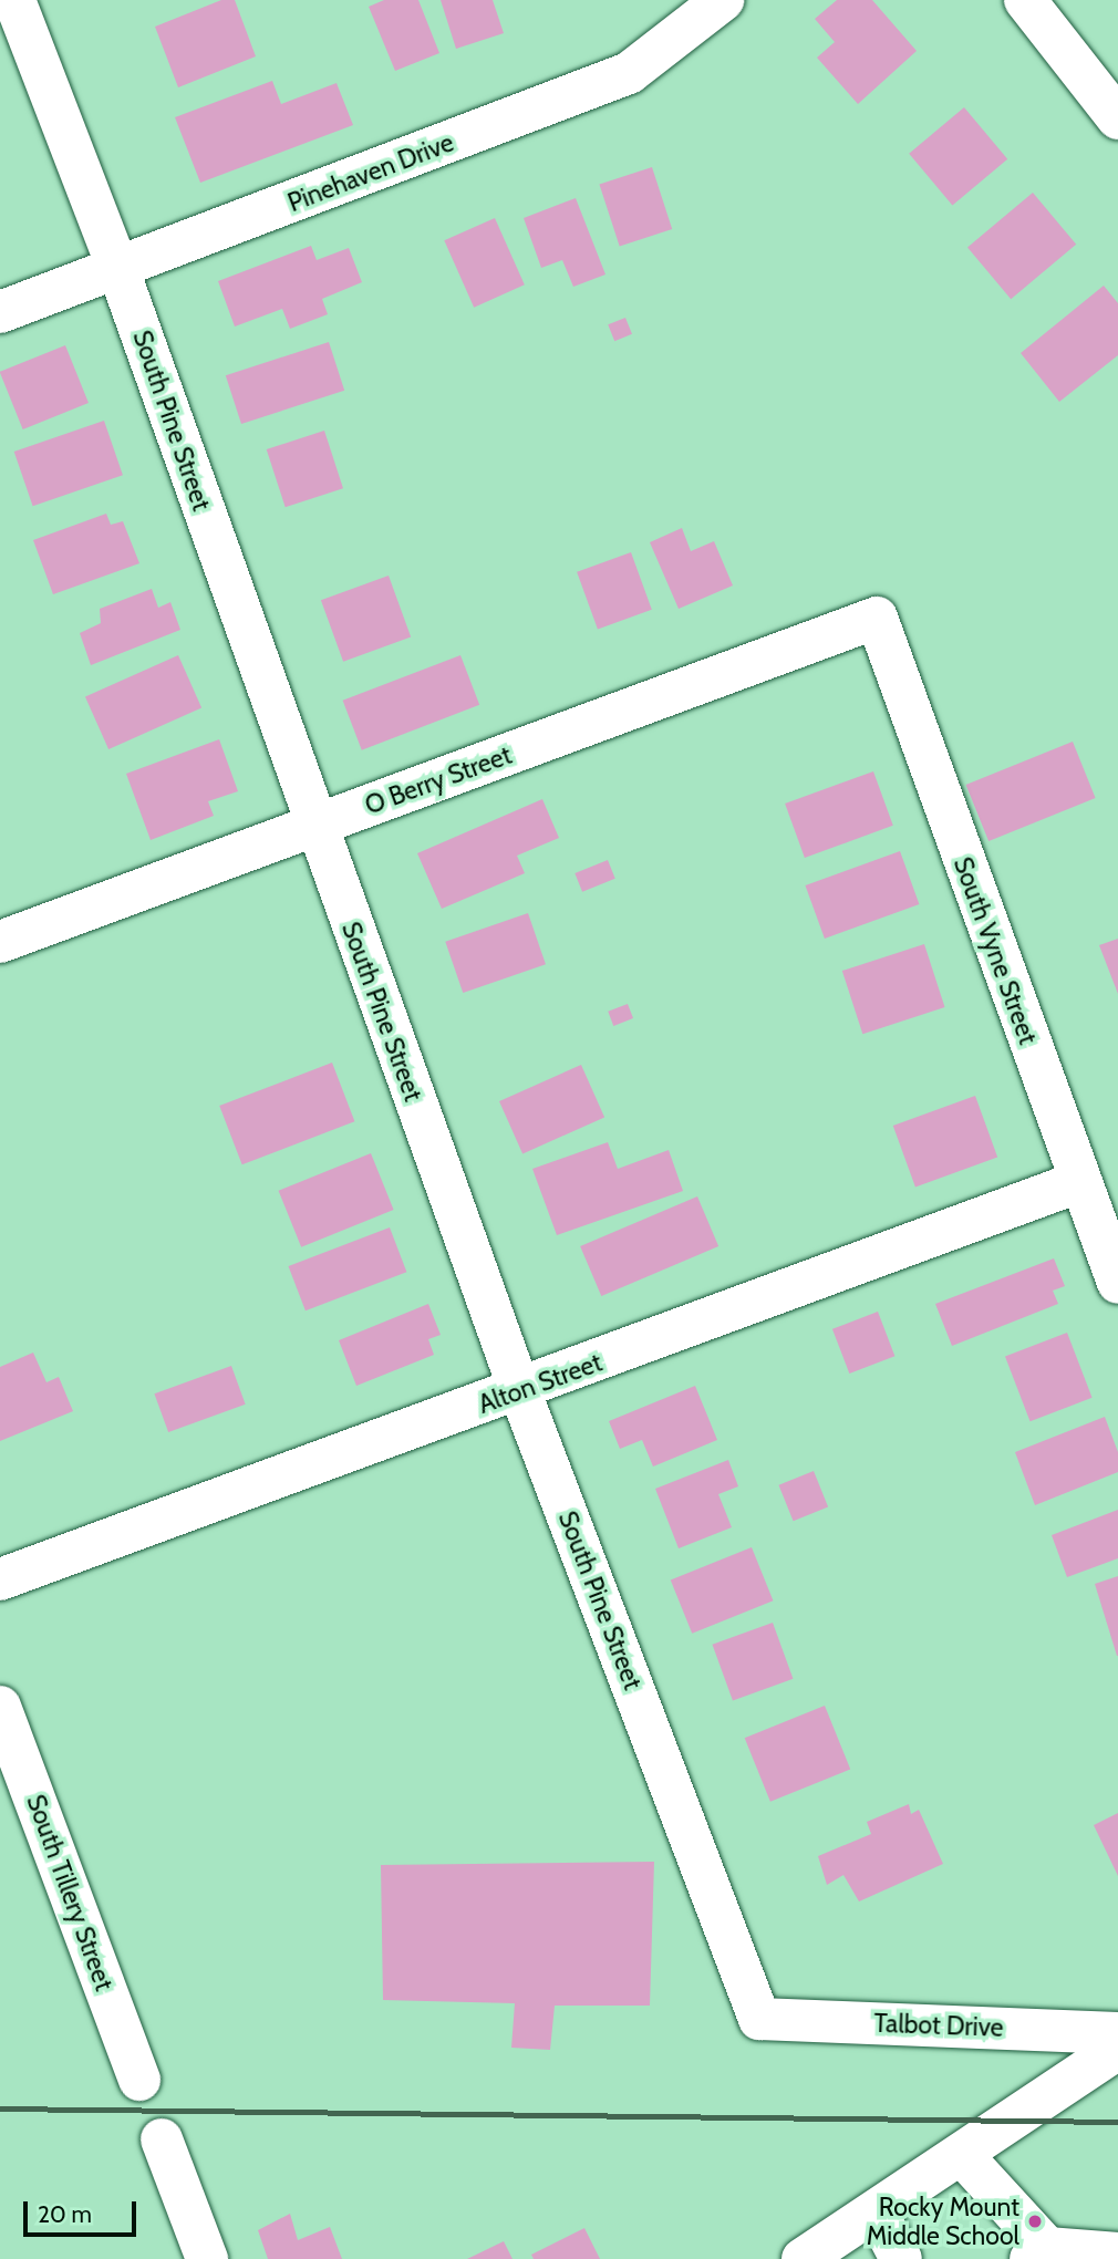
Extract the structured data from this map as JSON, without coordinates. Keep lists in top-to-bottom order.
{
  "streets": {
    "street": [
      "Pinehaven Drive",
      "South Pine Street",
      "O Berry Street",
      "South Vyne Street",
      "Alton Street",
      "South Tillery Street",
      "Talbot Drive"
    ]
  },
  "crossings": [
    ["Pinehaven Drive", "South Pine Street"],
    ["South Pine Street", "O Berry Street"],
    ["South Pine Street", "Alton Street"],
    ["South Pine Street", "Talbot Drive"],
    ["O Berry Street", "South Vyne Street"],
    ["South Vyne Street", "Alton Street"]
  ],
  "places": ["Rocky Mount Middle School"],
  "scale_bar": "20 m"
}
